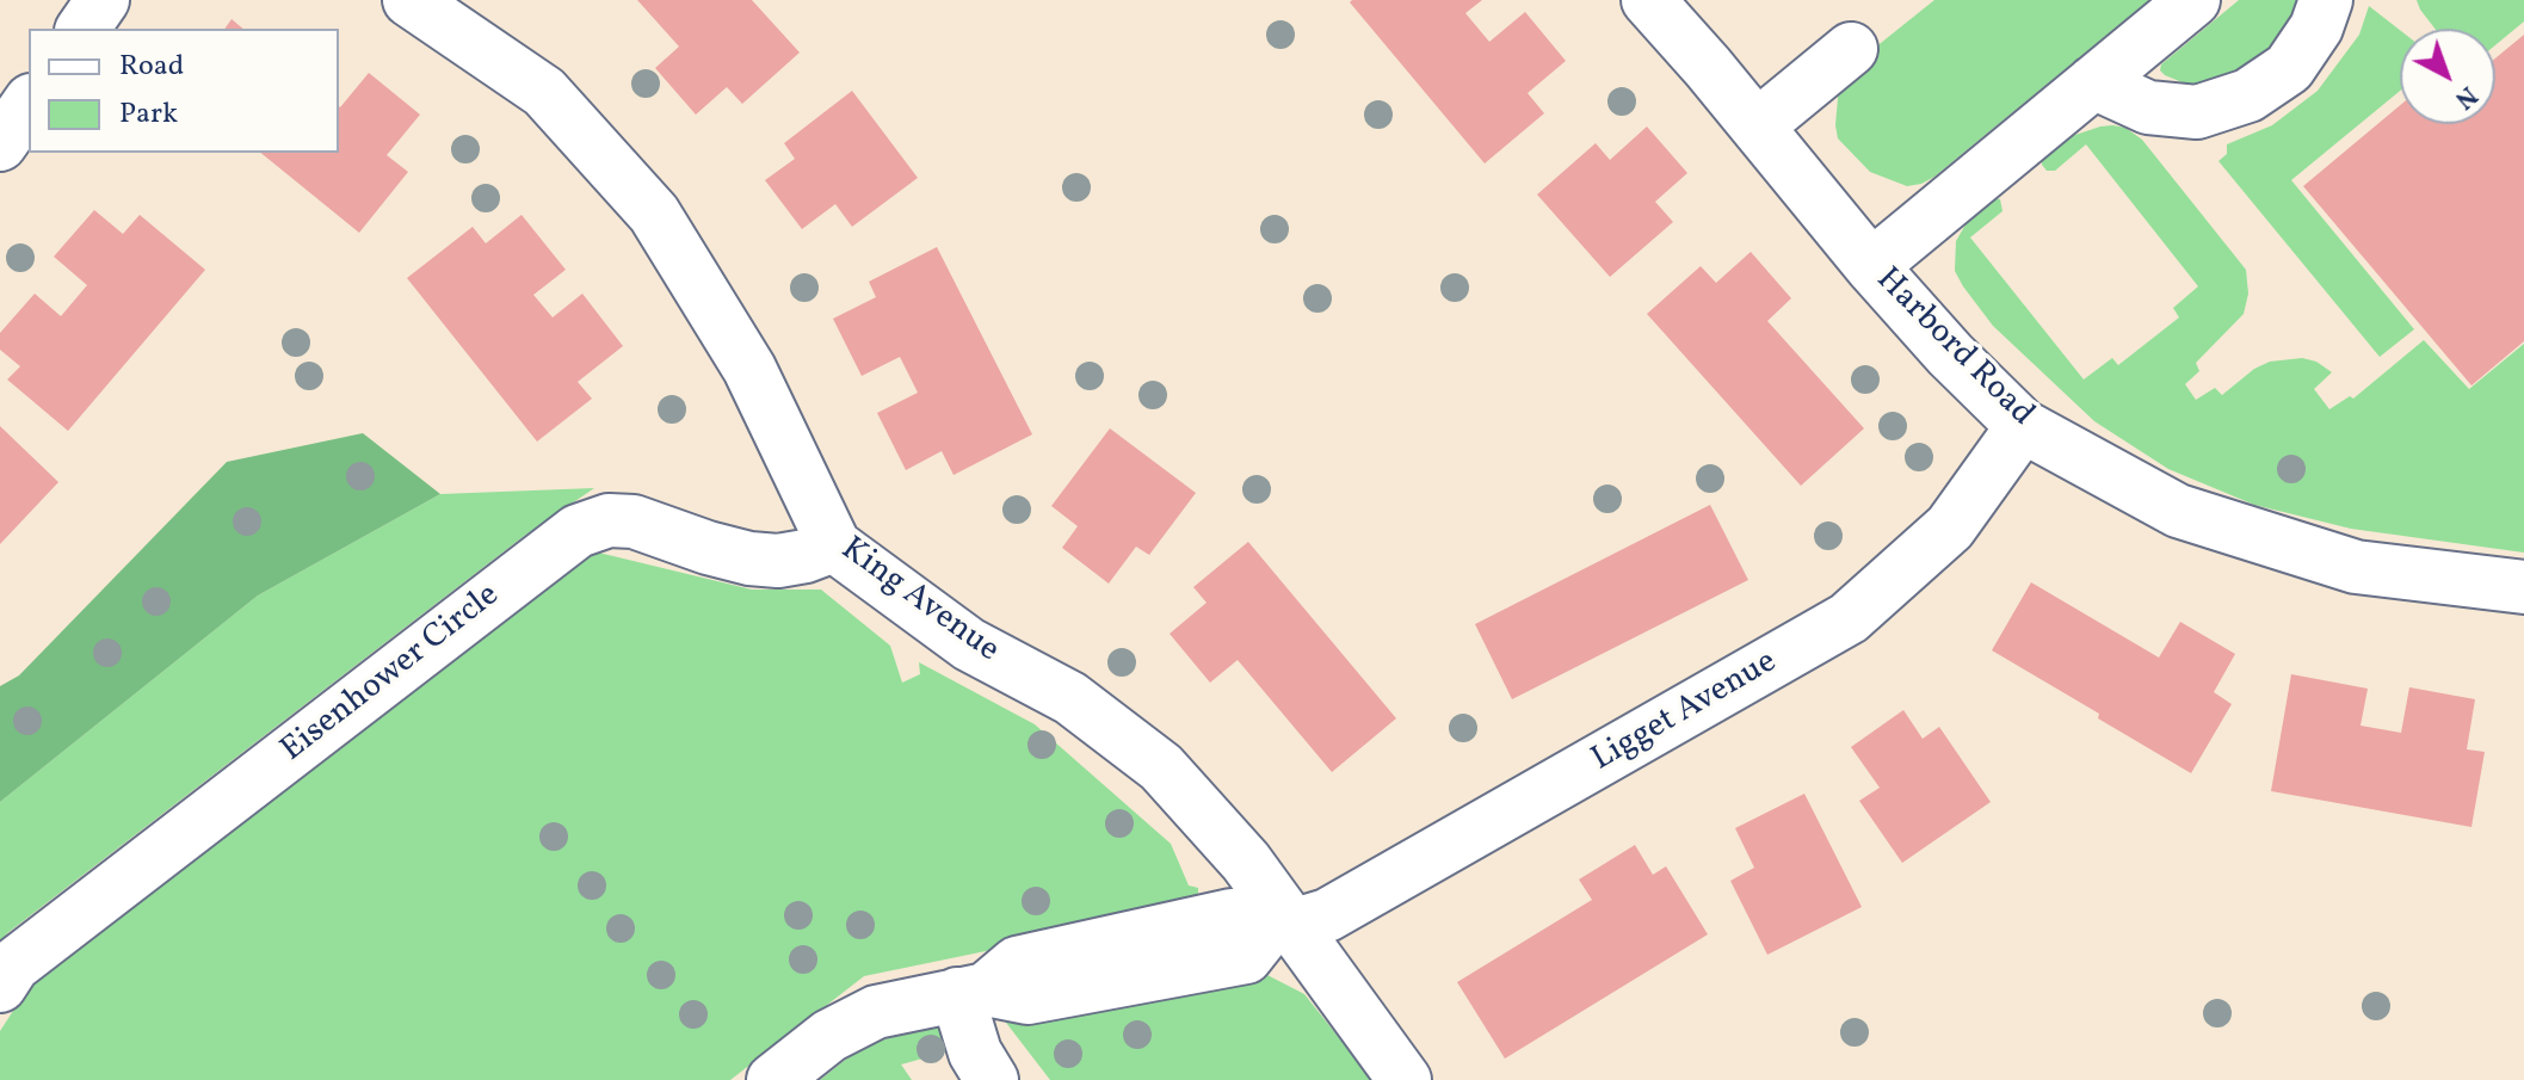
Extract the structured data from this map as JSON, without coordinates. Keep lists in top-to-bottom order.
{
  "streets": {
    "street": [
      "Harbord Road",
      "King Avenue",
      "Eisenhower Circle",
      "Ligget Avenue"
    ]
  },
  "crossings": [
    ["Harbord Road", "Ligget Avenue"],
    ["King Avenue", "Eisenhower Circle"],
    ["King Avenue", "Ligget Avenue"]
  ],
  "legend": ["Road", "Park"],
  "north": "bottom right"
}
